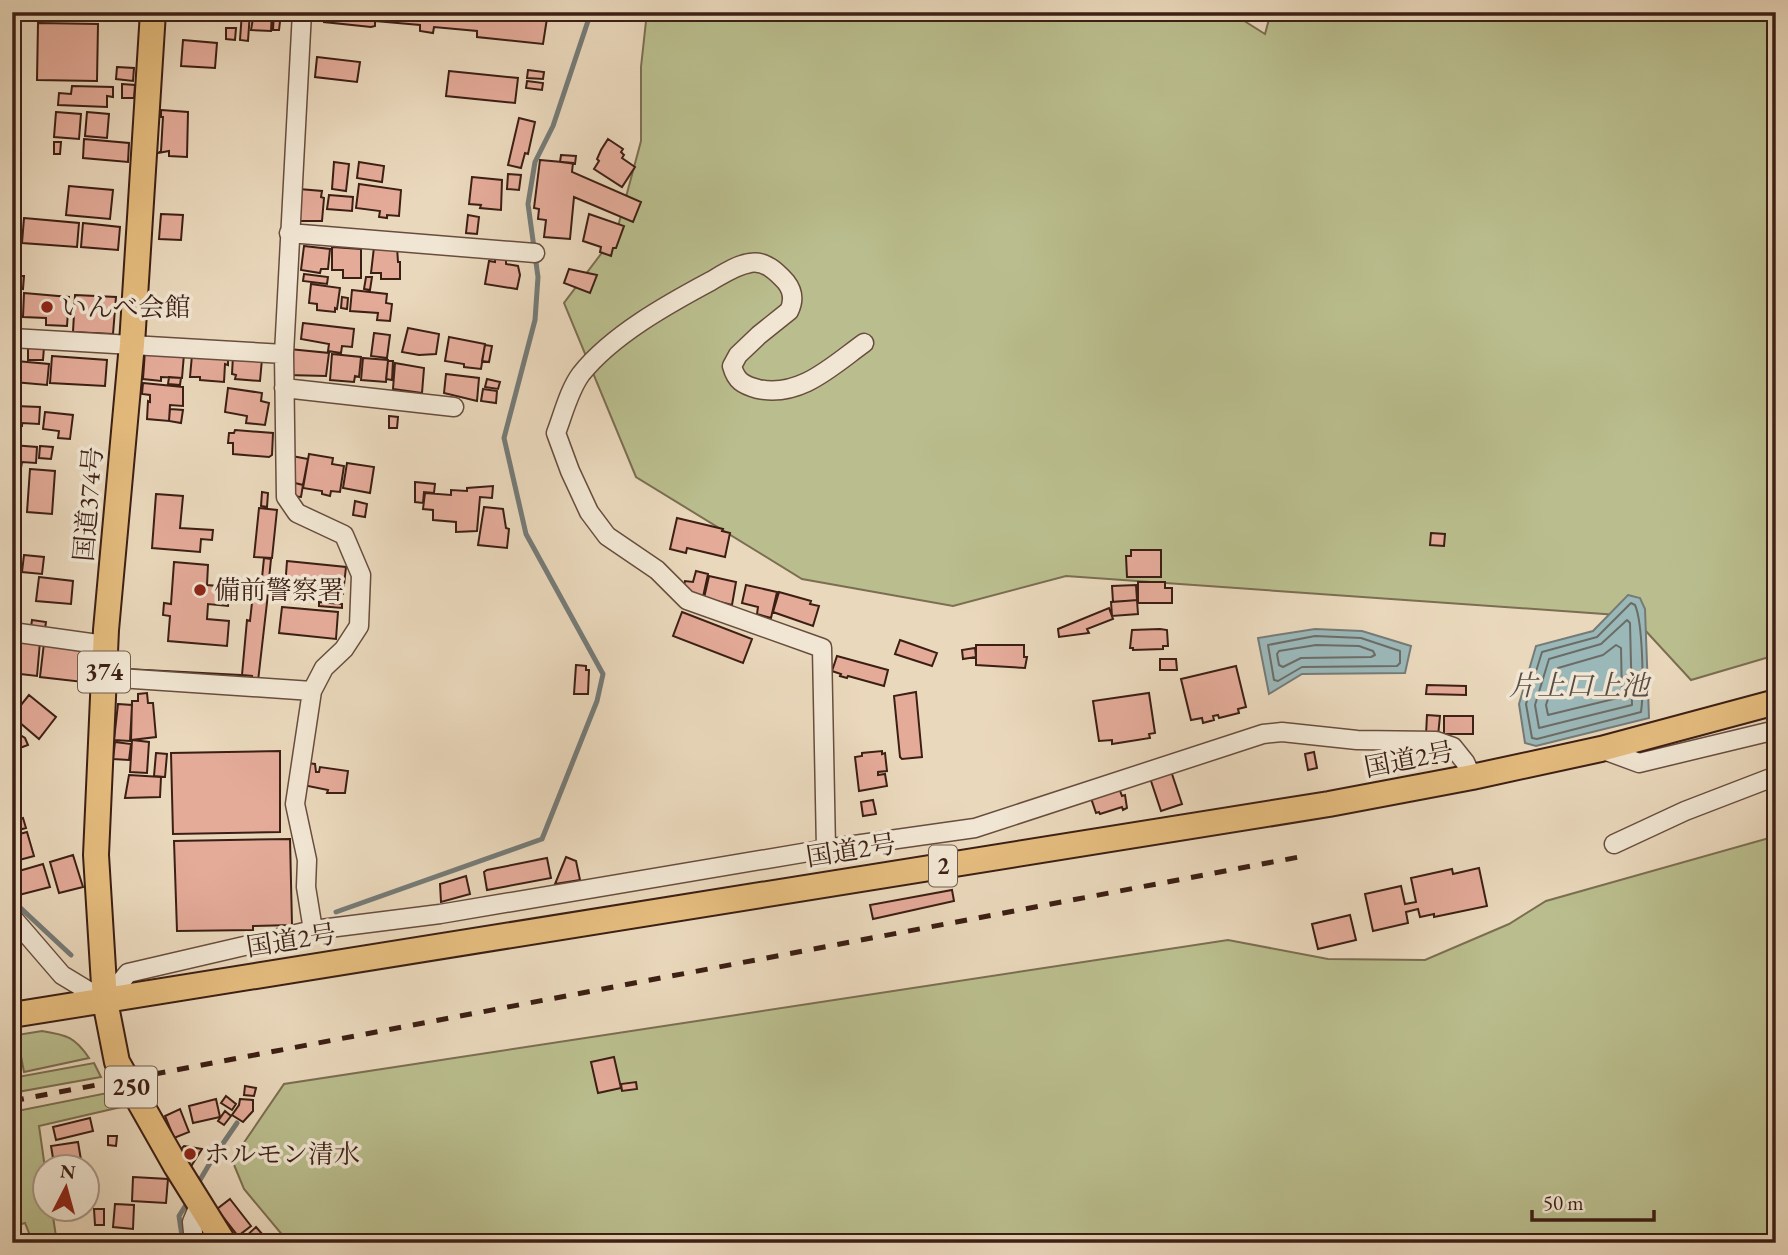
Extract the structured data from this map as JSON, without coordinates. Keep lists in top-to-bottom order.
{
  "streets": {
    "highway": [
      "国道374号",
      "374",
      "国道2号",
      "2",
      "250"
    ]
  },
  "crossings": [
    ["国道374号", "国道2号"],
    ["国道374号", "250"],
    ["国道2号", "250"]
  ],
  "water": ["片上口上池"],
  "places": ["いんべ会館", "備前警察署", "ホルモン清水"],
  "scale_bar": "50 m",
  "north": "top"
}
